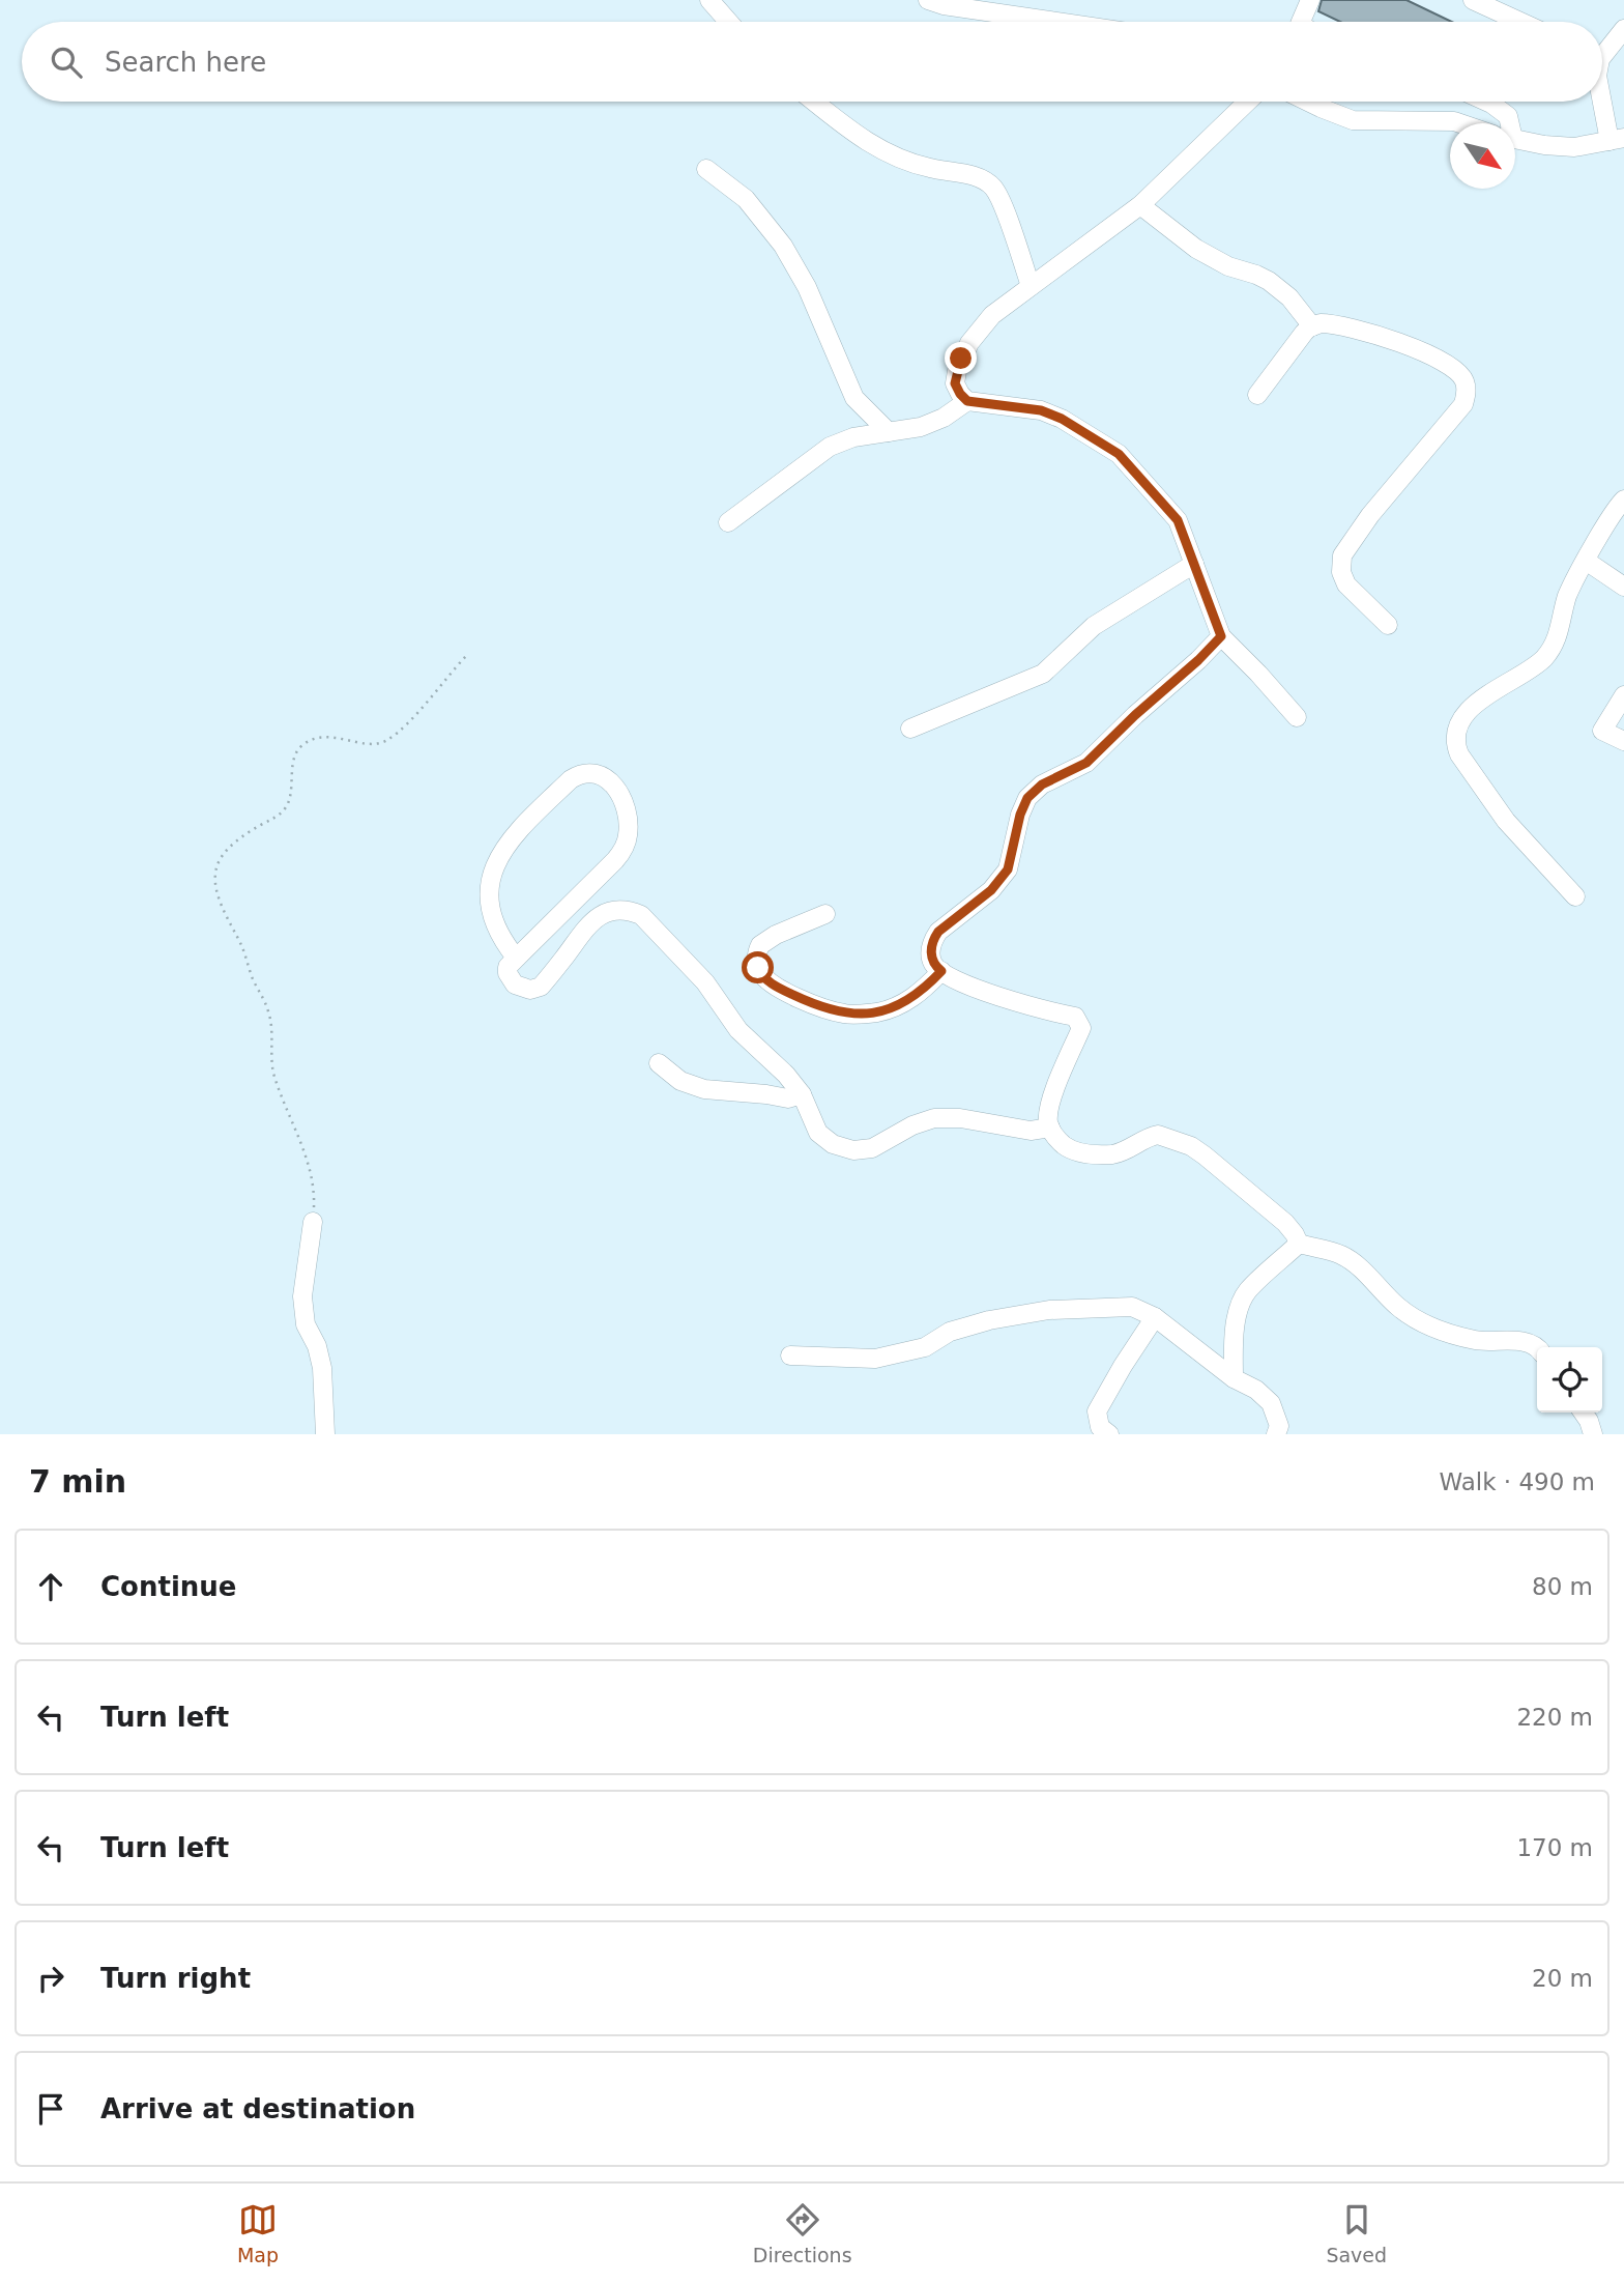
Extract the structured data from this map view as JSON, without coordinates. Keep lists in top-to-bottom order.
{
  "north": "bottom right",
  "page": {
    "search": "Search here",
    "heading": ["7 min", "Walk · 490 m"],
    "list": [
      ["Continue", "80 m"],
      ["Turn left", "220 m"],
      ["Turn left", "170 m"],
      ["Turn right", "20 m"],
      "Arrive at destination"
    ],
    "nav": ["Map", "Directions", "Saved"]
  }
}
